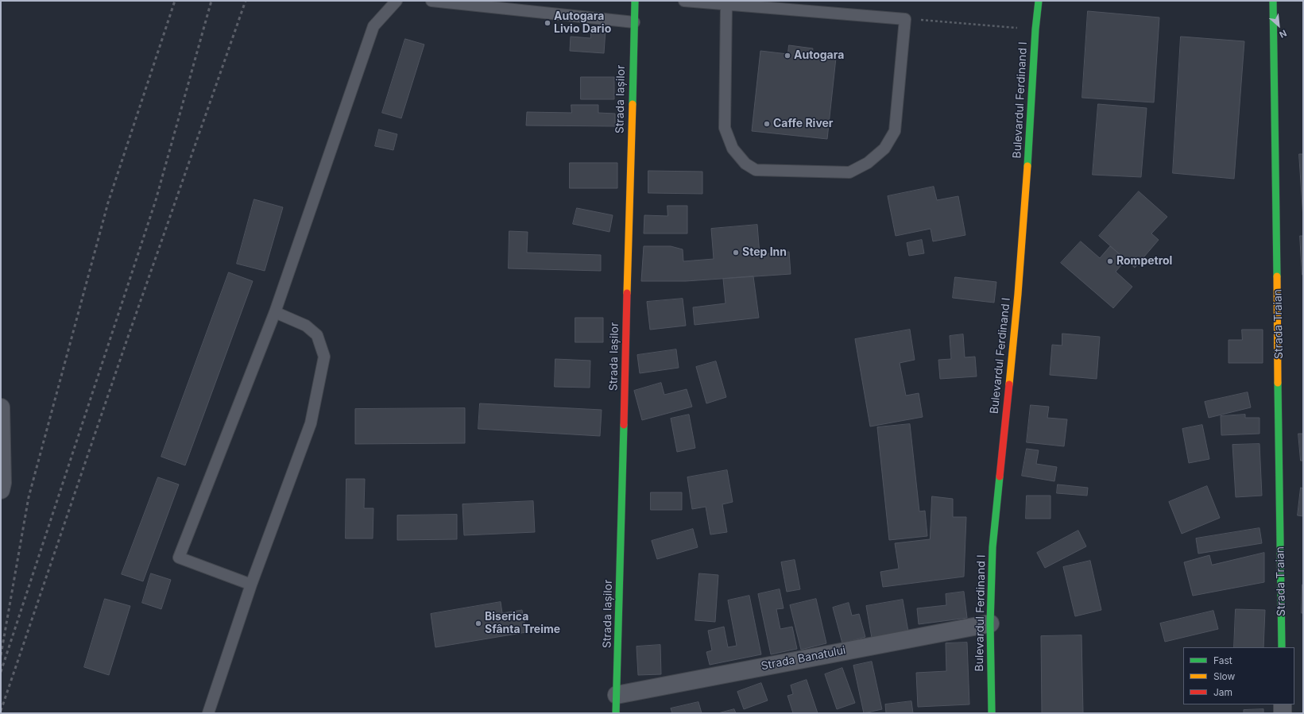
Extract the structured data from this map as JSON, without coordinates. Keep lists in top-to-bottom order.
{
  "streets": {
    "street": [
      "Strada Iașilor",
      "Bulevardul Ferdinand I",
      "Strada Traian",
      "Strada Banatului"
    ]
  },
  "crossings": [
    ["Strada Iașilor", "Strada Banatului"],
    ["Bulevardul Ferdinand I", "Strada Banatului"]
  ],
  "places": [
    "Autogara Livio Dario",
    "Autogara",
    "Caffe River",
    "Step Inn",
    "Rompetrol",
    "Biserica Sfânta Treime"
  ],
  "legend": ["Fast", "Slow", "Jam"],
  "north": "bottom right"
}
